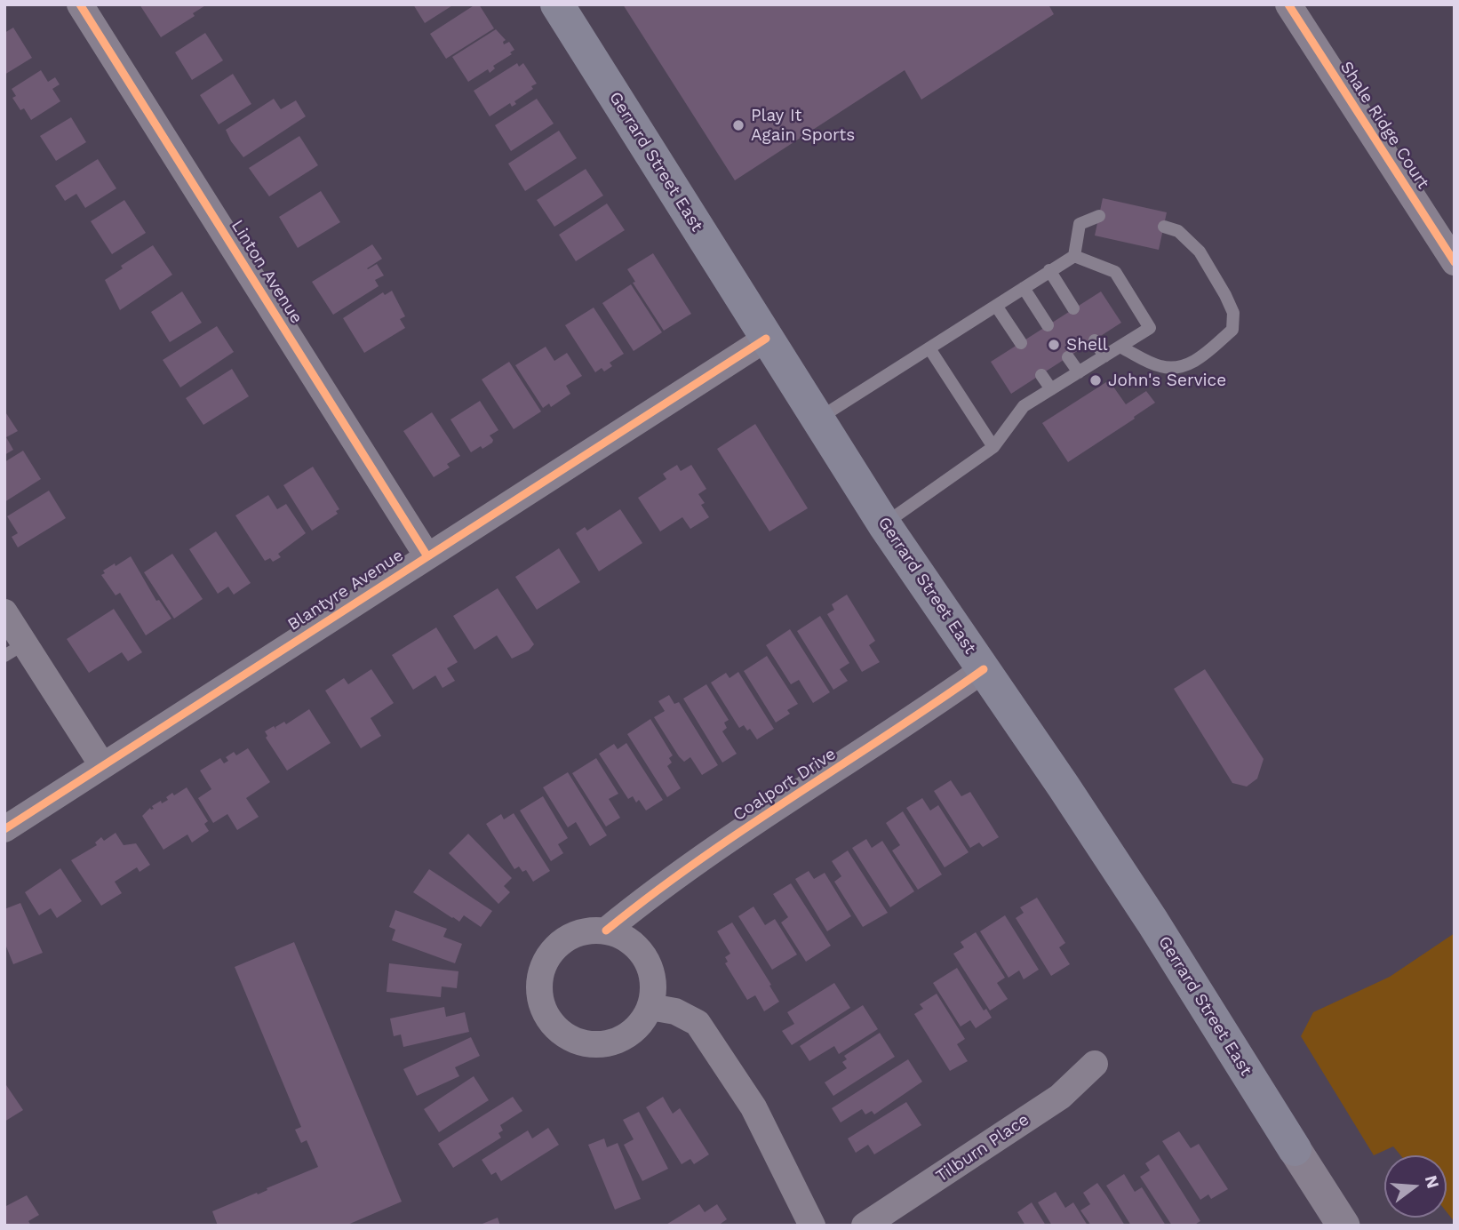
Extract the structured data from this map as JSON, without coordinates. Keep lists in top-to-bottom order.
{
  "streets": {
    "main road": ["Gerrard Street East"],
    "street": [
      "Shale Ridge Court",
      "Linton Avenue",
      "Blantyre Avenue",
      "Coalport Drive",
      "Tilburn Place"
    ]
  },
  "crossings": [
    ["Gerrard Street East", "Blantyre Avenue"],
    ["Gerrard Street East", "Coalport Drive"],
    ["Linton Avenue", "Blantyre Avenue"]
  ],
  "places": ["Play It Again Sports", "Shell", "John's Service"],
  "north": "right"
}
